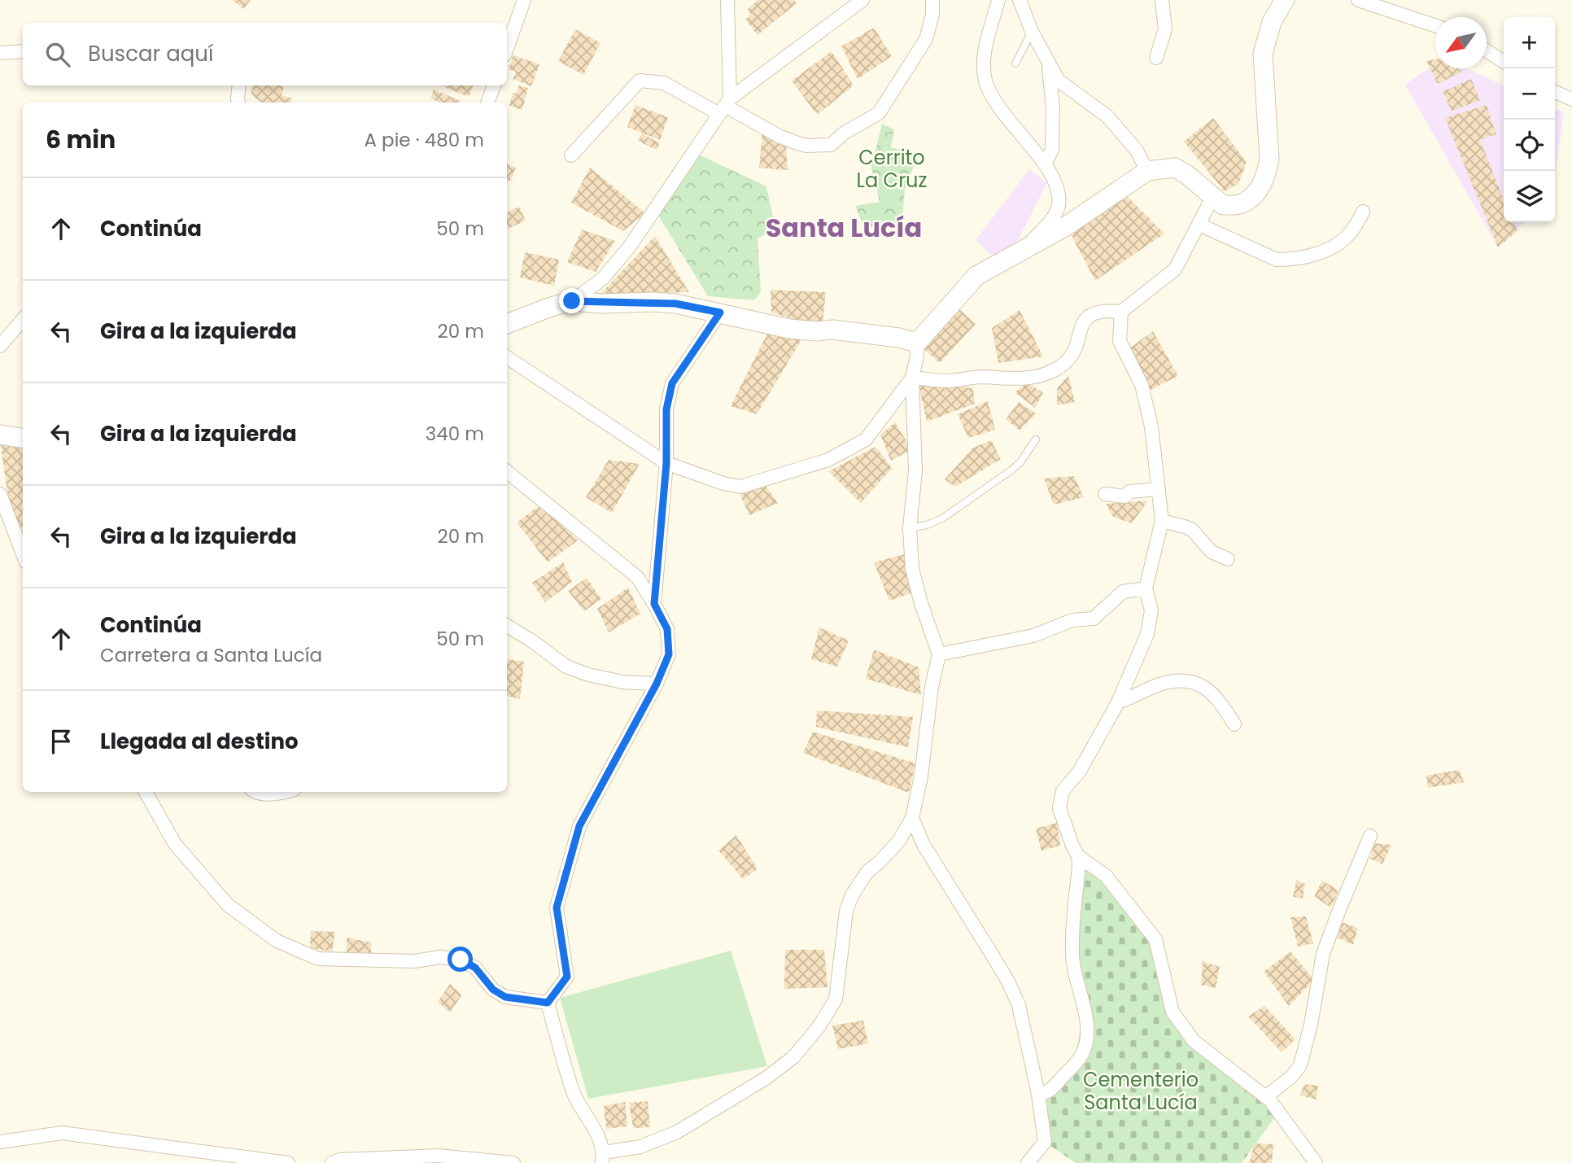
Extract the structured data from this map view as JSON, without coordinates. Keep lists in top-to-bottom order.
{
  "districts": ["Santa Lucía"],
  "parks": ["Cerrito La Cruz", "Cementerio Santa Lucía"],
  "north": "bottom left",
  "page": {
    "map_buttons": ["+", "−"],
    "search": "Buscar aquí",
    "heading": ["6 min", "A pie · 480 m"],
    "list": [
      ["Continúa", "50 m"],
      ["Gira a la izquierda", "20 m"],
      ["Gira a la izquierda", "340 m"],
      ["Gira a la izquierda", "20 m"],
      ["Continúa", "Carretera a Santa Lucía", "50 m"],
      "Llegada al destino"
    ]
  }
}
